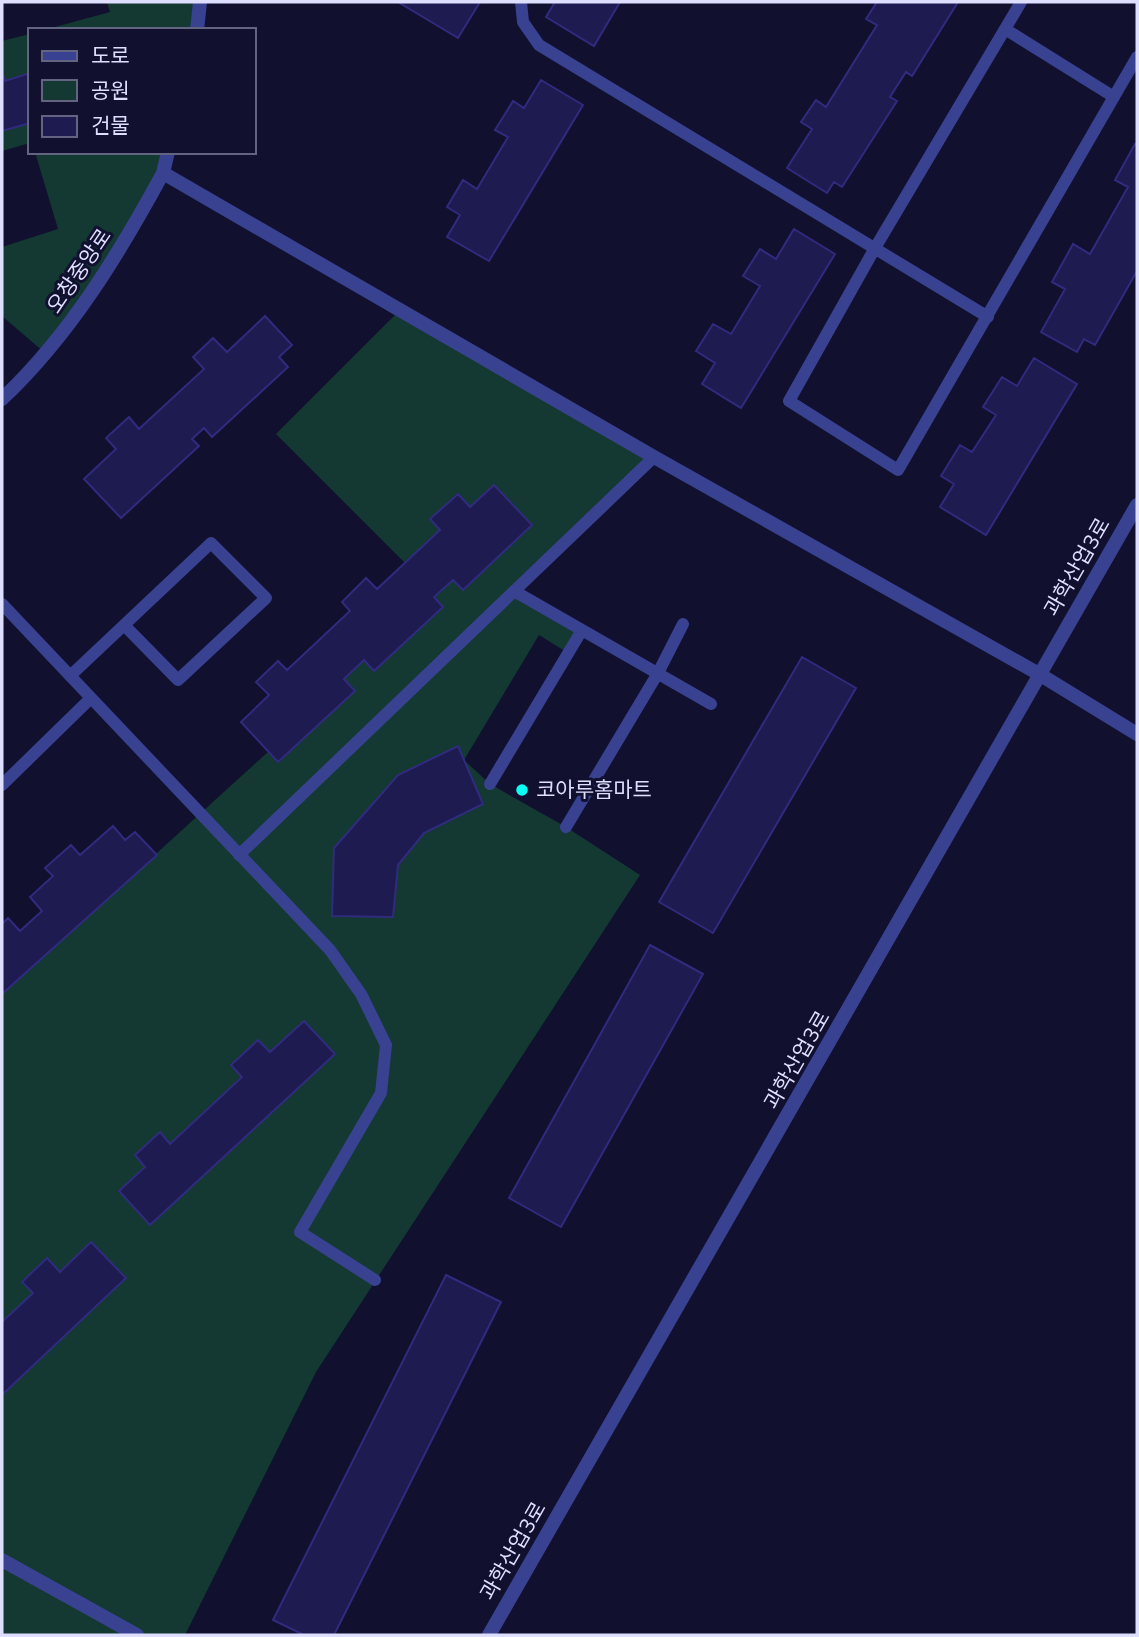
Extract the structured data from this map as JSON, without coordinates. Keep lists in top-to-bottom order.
{
  "streets": {
    "street": ["오창중앙로", "과학산업3로"]
  },
  "places": ["코아루홈마트"],
  "legend": ["도로", "공원", "건물"]
}
